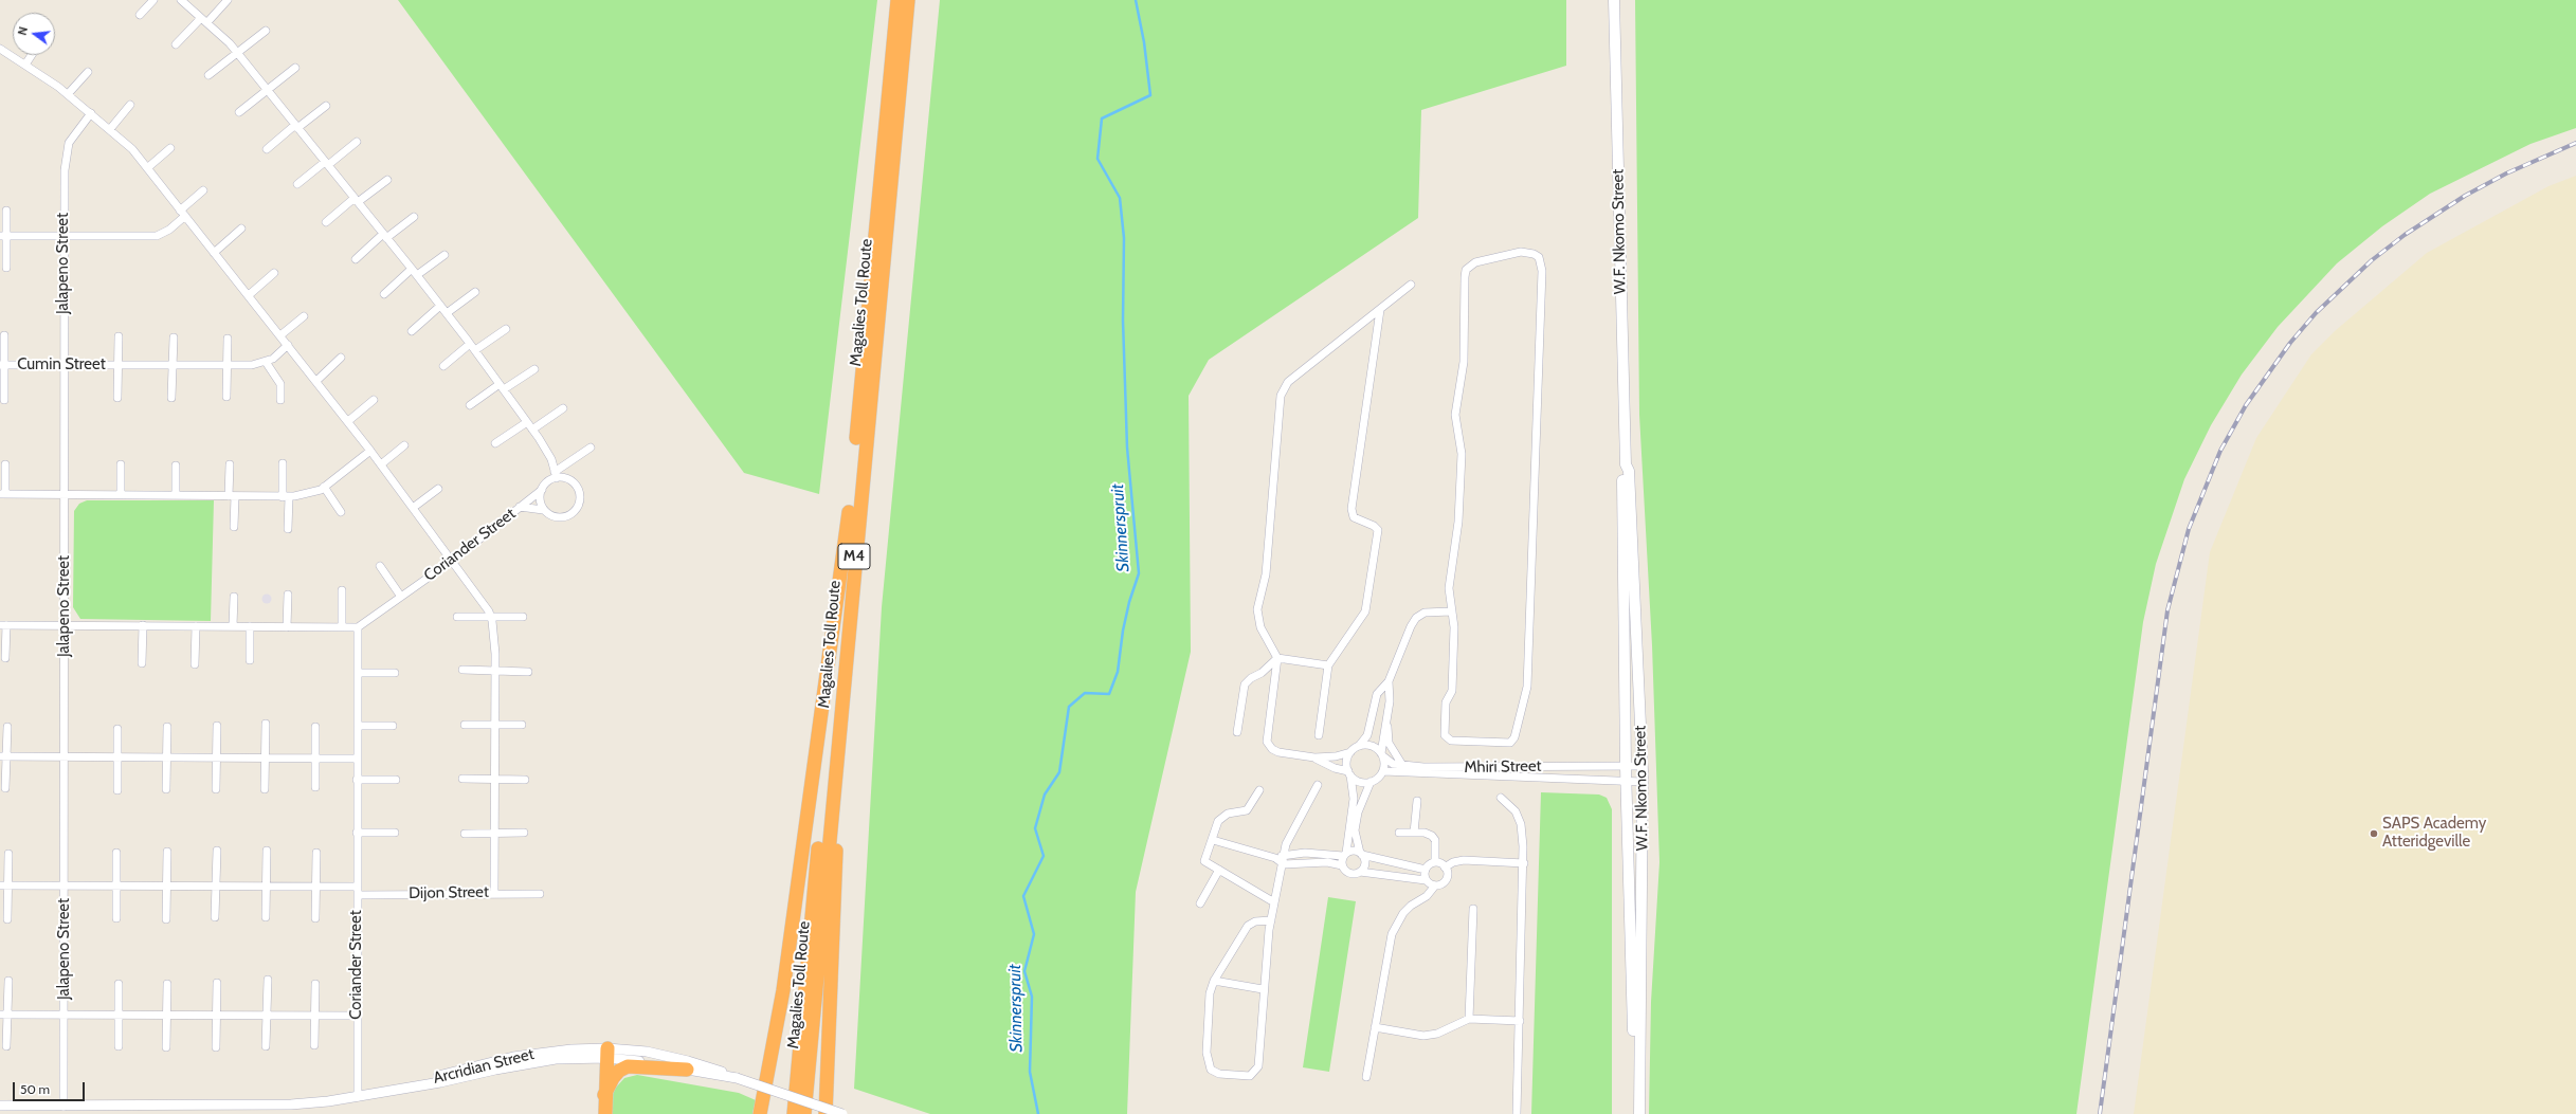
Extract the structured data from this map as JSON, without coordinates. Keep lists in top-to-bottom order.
{
  "streets": {
    "highway": ["Magalies Toll Route", "M4"],
    "main road": ["W.F. Nkomo Street"],
    "street": [
      "Jalapeno Street",
      "Cumin Street",
      "Coriander Street",
      "Mhiri Street",
      "Dijon Street",
      "Arcridian Street"
    ]
  },
  "crossings": [
    ["W.F. Nkomo Street", "Mhiri Street"],
    ["Jalapeno Street", "Cumin Street"],
    ["Jalapeno Street", "Arcridian Street"],
    ["Coriander Street", "Dijon Street"],
    ["Coriander Street", "Arcridian Street"]
  ],
  "water": ["Skinnerspruit"],
  "places": ["SAPS Academy Atteridgeville"],
  "scale_bar": "50 m",
  "north": "left"
}
